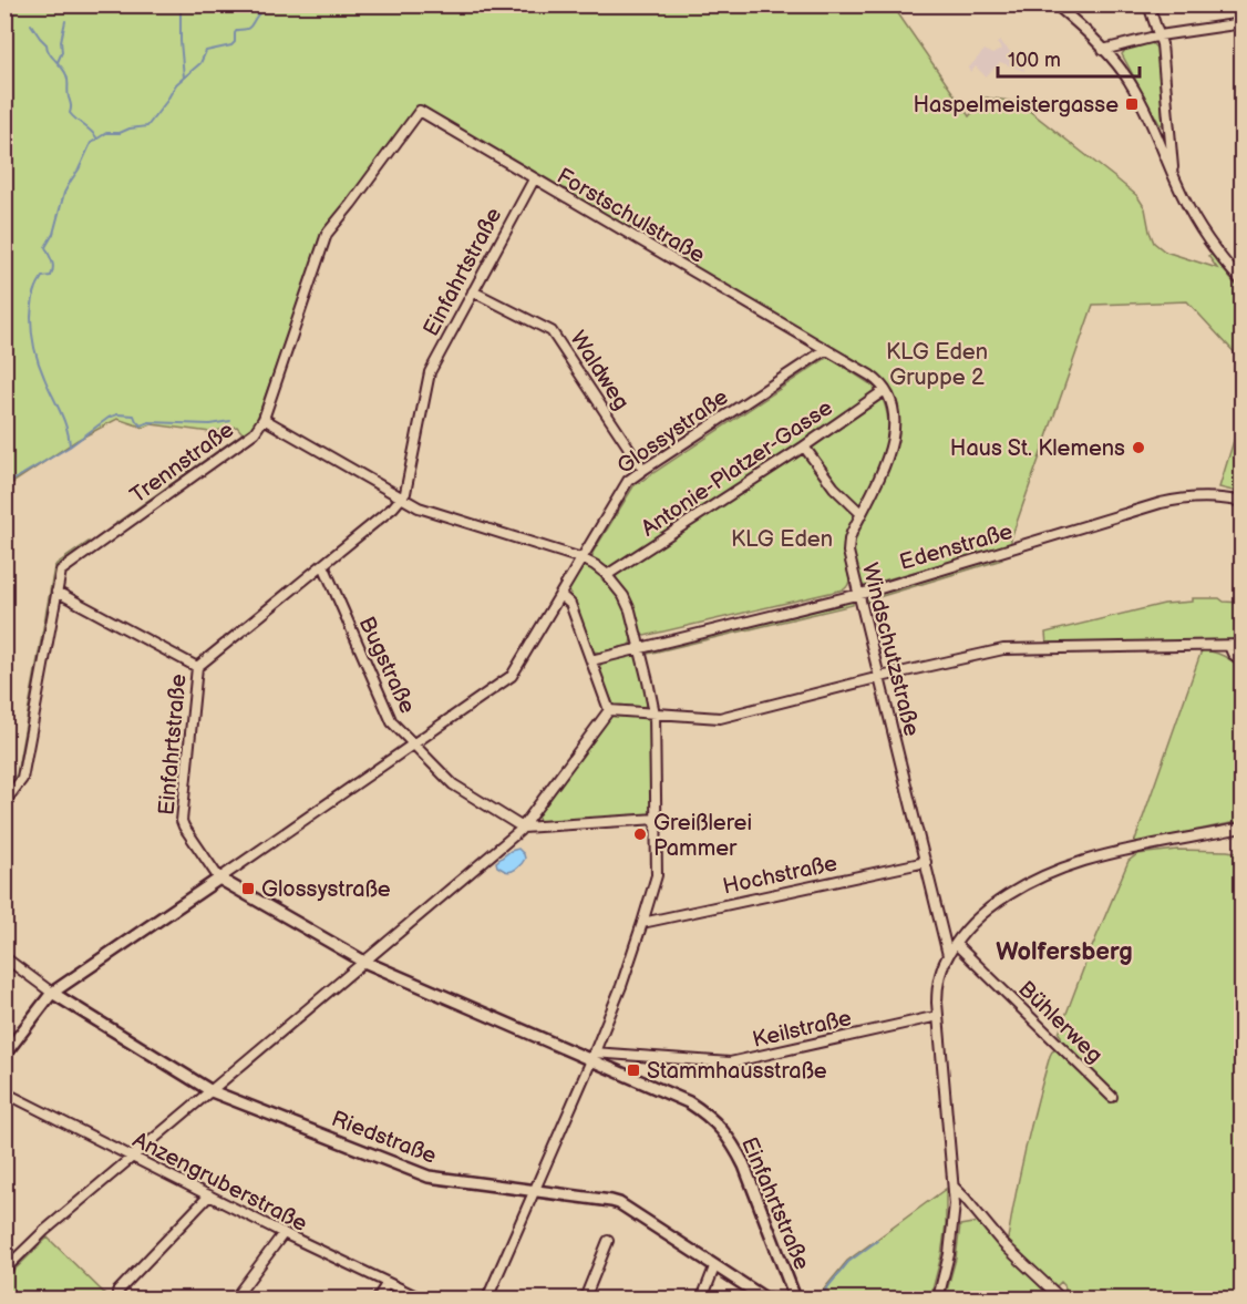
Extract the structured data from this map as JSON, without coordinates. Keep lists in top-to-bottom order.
{
  "streets": {
    "street": [
      "Forstschulstraße",
      "Einfahrtstraße",
      "Waldweg",
      "Glossystraße",
      "Trennstraße",
      "Antonie-Platzer-Gasse",
      "Edenstraße",
      "Windschutzstraße",
      "Bugstraße",
      "Hochstraße",
      "Bühlerweg",
      "Keilstraße",
      "Riedstraße",
      "Anzengruberstraße"
    ]
  },
  "crossings": [
    ["Forstschulstraße", "Einfahrtstraße"],
    ["Forstschulstraße", "Glossystraße"],
    ["Forstschulstraße", "Trennstraße"],
    ["Einfahrtstraße", "Waldweg"],
    ["Einfahrtstraße", "Glossystraße"],
    ["Einfahrtstraße", "Bugstraße"],
    ["Einfahrtstraße", "Keilstraße"],
    ["Waldweg", "Glossystraße"],
    ["Glossystraße", "Bugstraße"],
    ["Glossystraße", "Riedstraße"],
    ["Antonie-Platzer-Gasse", "Windschutzstraße"],
    ["Edenstraße", "Windschutzstraße"],
    ["Windschutzstraße", "Hochstraße"]
  ],
  "districts": ["Wolfersberg"],
  "parks": ["KLG Eden Gruppe 2", "KLG Eden"],
  "places": {
    "transit": ["Haspelmeistergasse", "Glossystraße", "Stammhausstraße"],
    "other": ["Haus St. Klemens", "Greißlerei Pammer"]
  },
  "scale_bar": "100 m"
}
